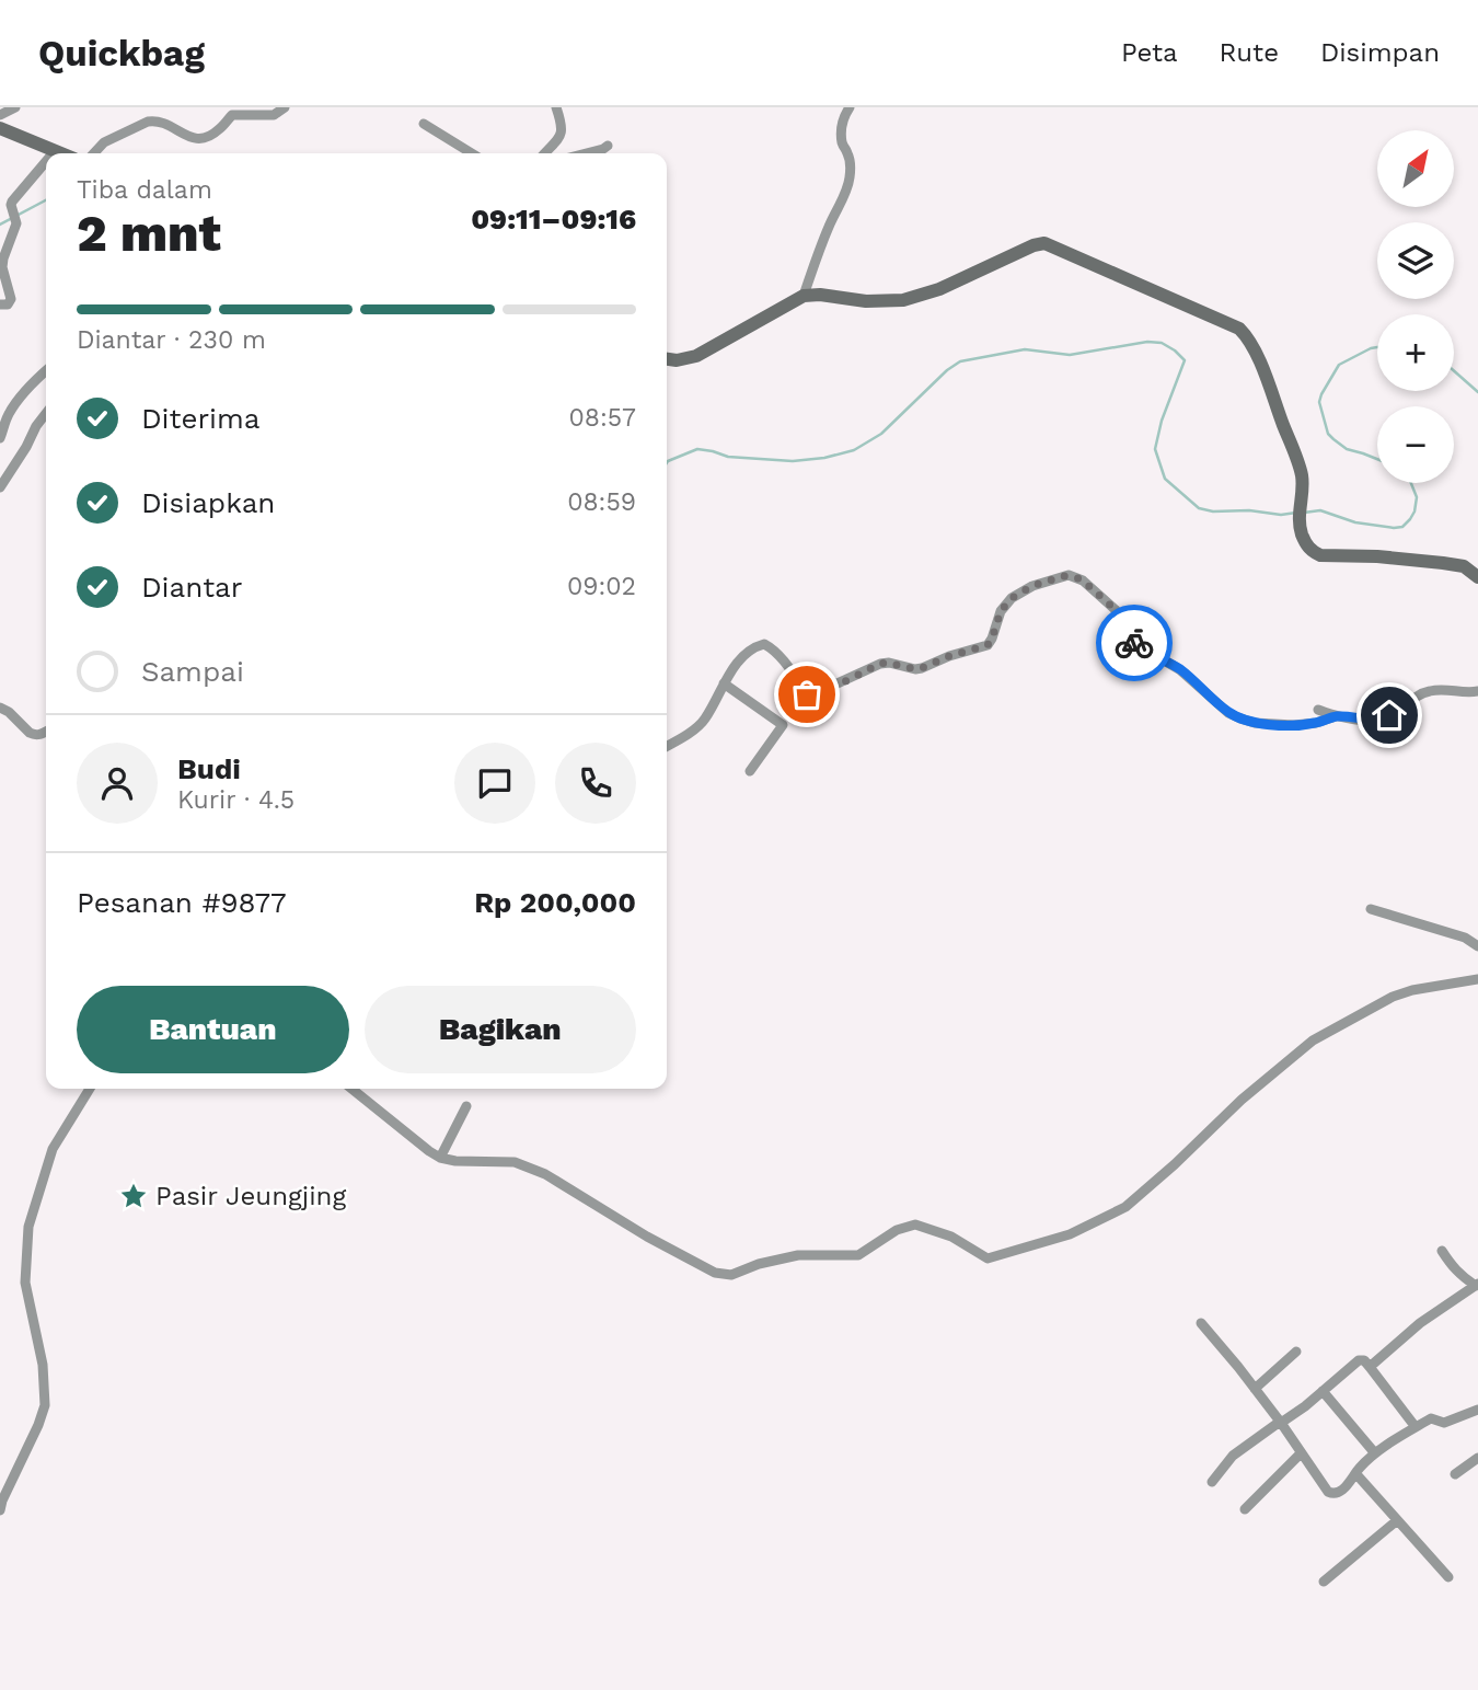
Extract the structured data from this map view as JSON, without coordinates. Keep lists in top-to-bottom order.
{
  "places": {
    "place": ["Pasir Jeungjing"]
  },
  "north": "top right",
  "page": {
    "header": "Quickbag",
    "nav": ["Peta", "Rute", "Disimpan"],
    "map_buttons": ["+", "−"],
    "heading": ["2 mnt", "Tiba dalam", "09:11–09:16"],
    "panel": [
      "Budi",
      "Kurir · 4.5",
      "Pesanan #9877",
      "Rp 200,000"
    ],
    "bar": "Diantar · 230 m",
    "list": [
      ["Diterima", "08:57"],
      ["Disiapkan", "08:59"],
      ["Diantar", "09:02"],
      "Sampai"
    ],
    "buttons": ["Bantuan", "Bagikan"]
  }
}
